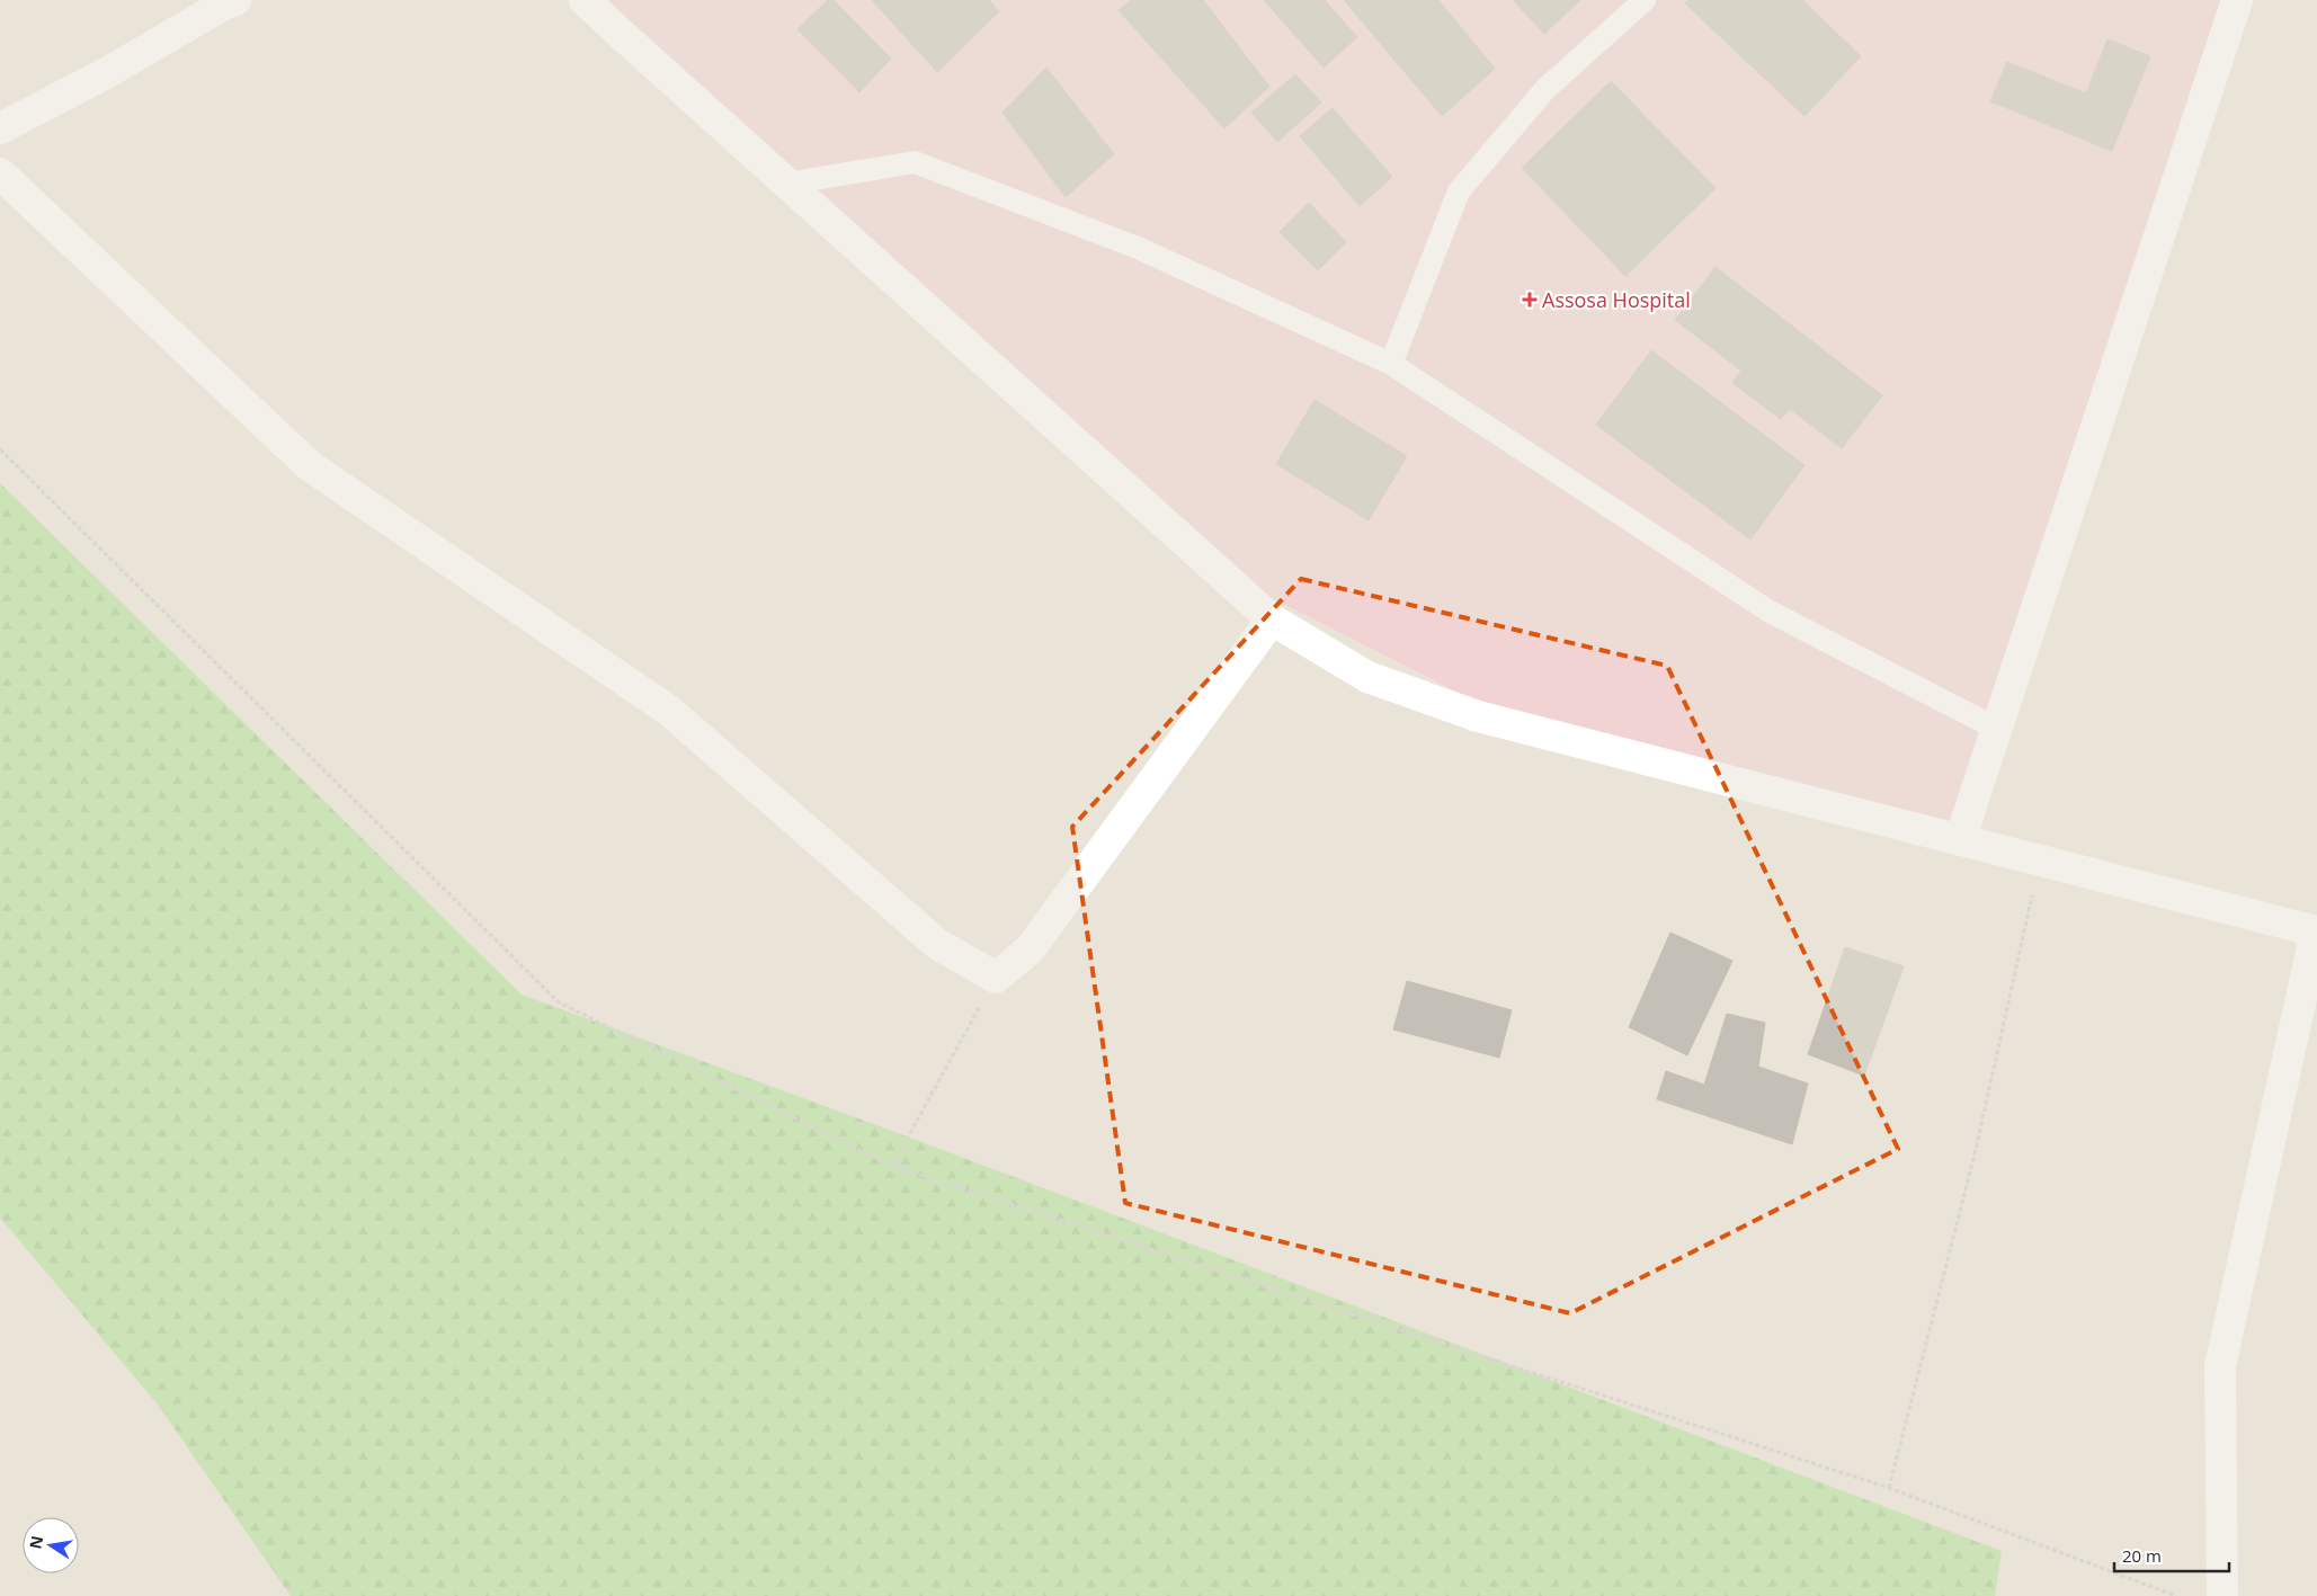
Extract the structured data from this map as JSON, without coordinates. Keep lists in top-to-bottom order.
{
  "places": {
    "health": ["Assosa Hospital"]
  },
  "scale_bar": "20 m",
  "north": "left"
}
